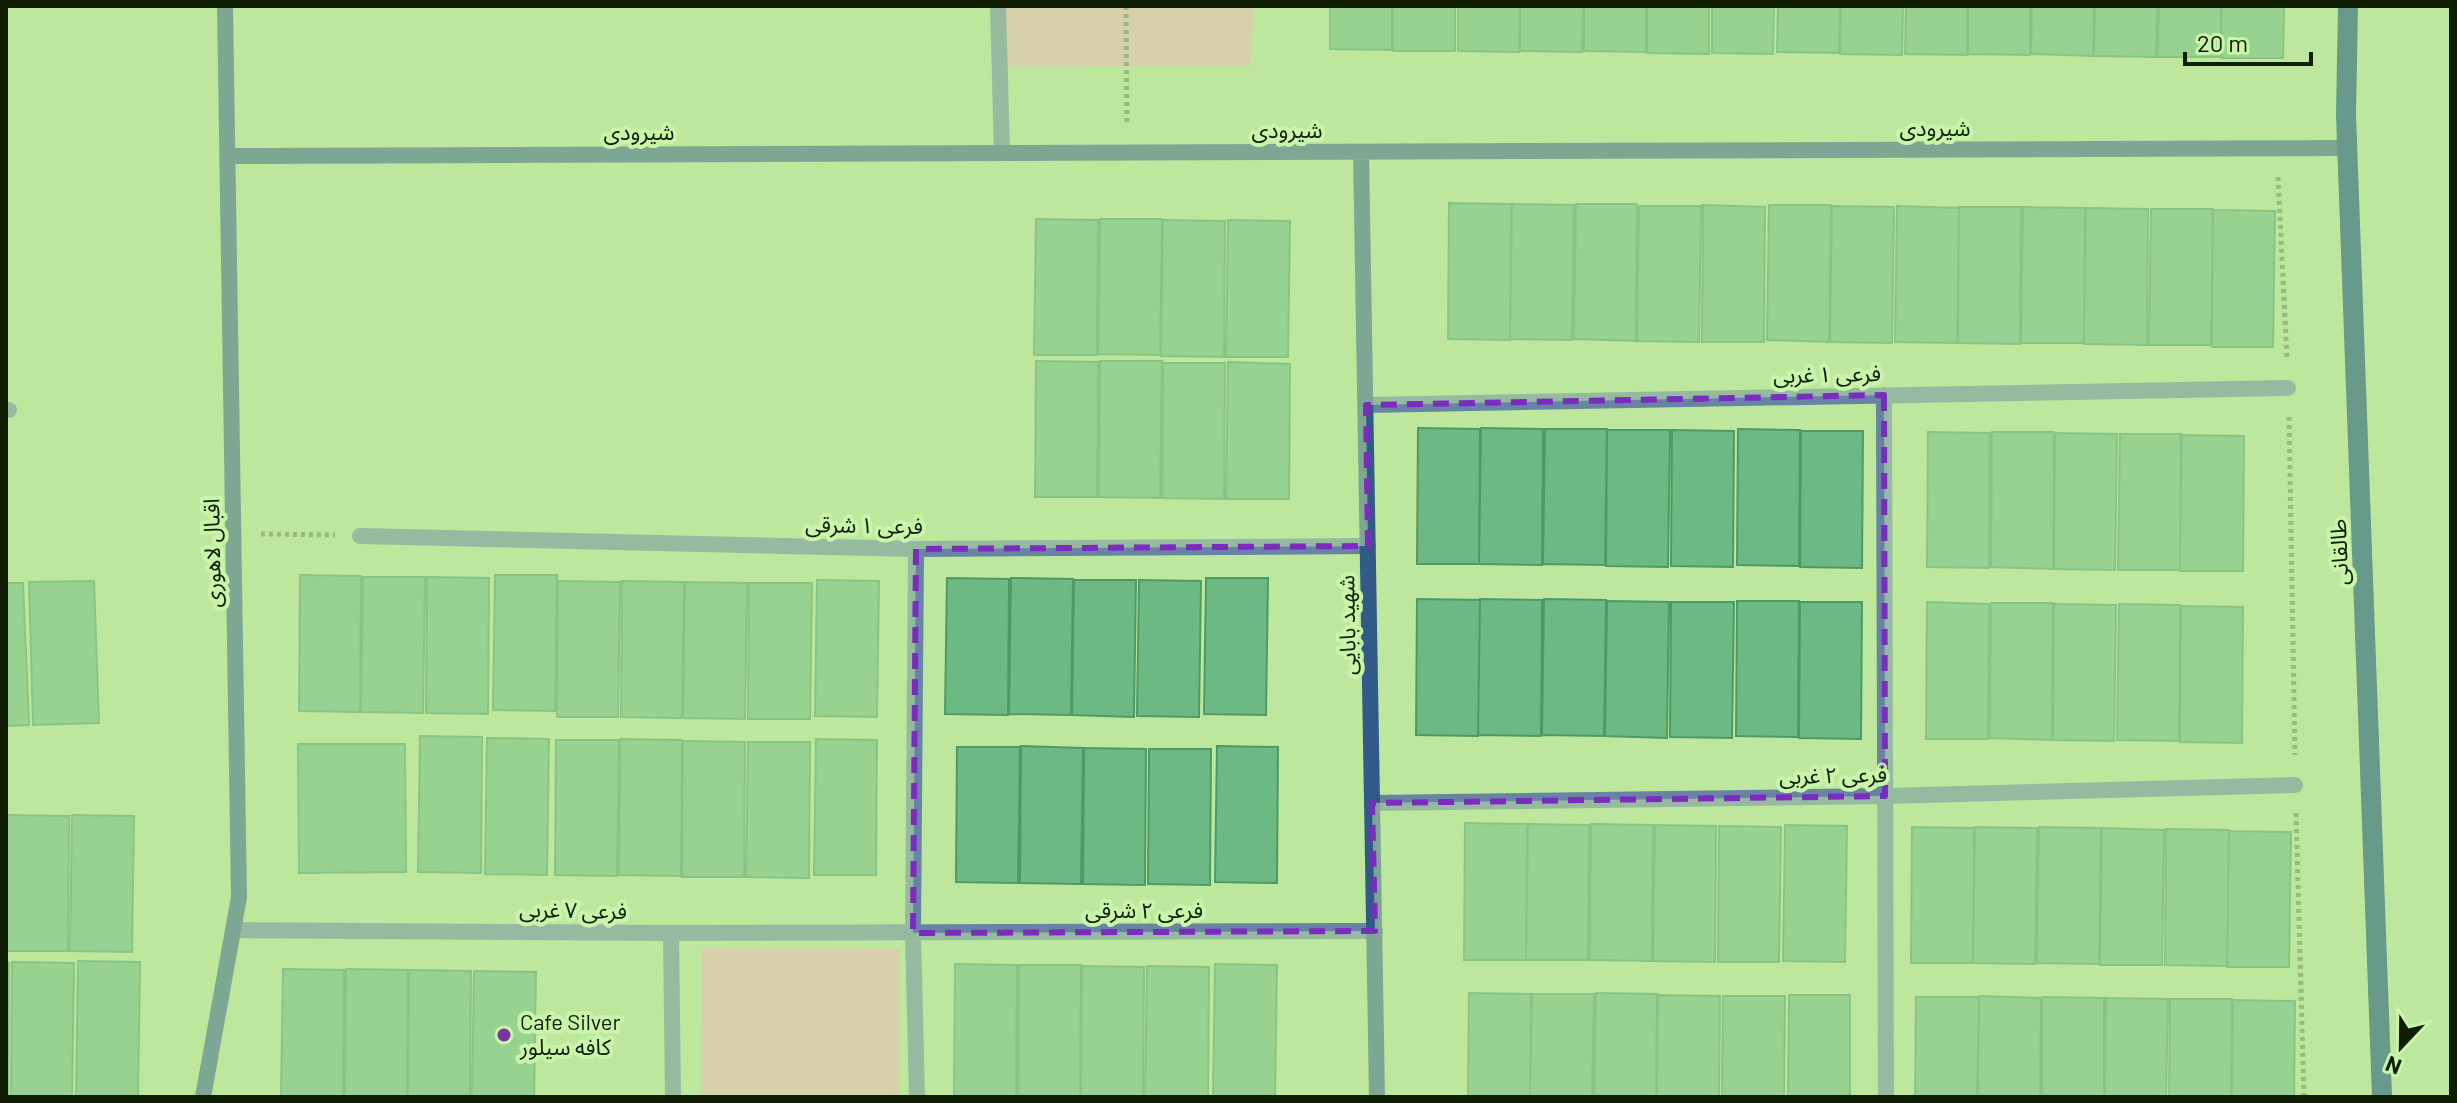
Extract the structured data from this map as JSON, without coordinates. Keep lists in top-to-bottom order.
{
  "streets": {
    "main road": ["طالقانی"],
    "street": [
      "شیرودی",
      "فرعی ۱ غربی",
      "فرعی ۱ شرقی",
      "اقبال لاهوری",
      "شهید بابایی",
      "فرعی ۲ غربی",
      "فرعی ۷ غربی",
      "فرعی ۲ شرقی"
    ]
  },
  "crossings": [
    ["شیرودی", "طالقانی"],
    ["شیرودی", "اقبال لاهوری"],
    ["شیرودی", "شهید بابایی"],
    ["فرعی ۱ غربی", "شهید بابایی"],
    ["فرعی ۱ شرقی", "شهید بابایی"],
    ["اقبال لاهوری", "فرعی ۷ غربی"],
    ["شهید بابایی", "فرعی ۲ غربی"],
    ["شهید بابایی", "فرعی ۲ شرقی"],
    ["فرعی ۷ غربی", "فرعی ۲ شرقی"]
  ],
  "places": ["Cafe Silver کافه سیلور"],
  "scale_bar": "20 m",
  "north": "bottom"
}
